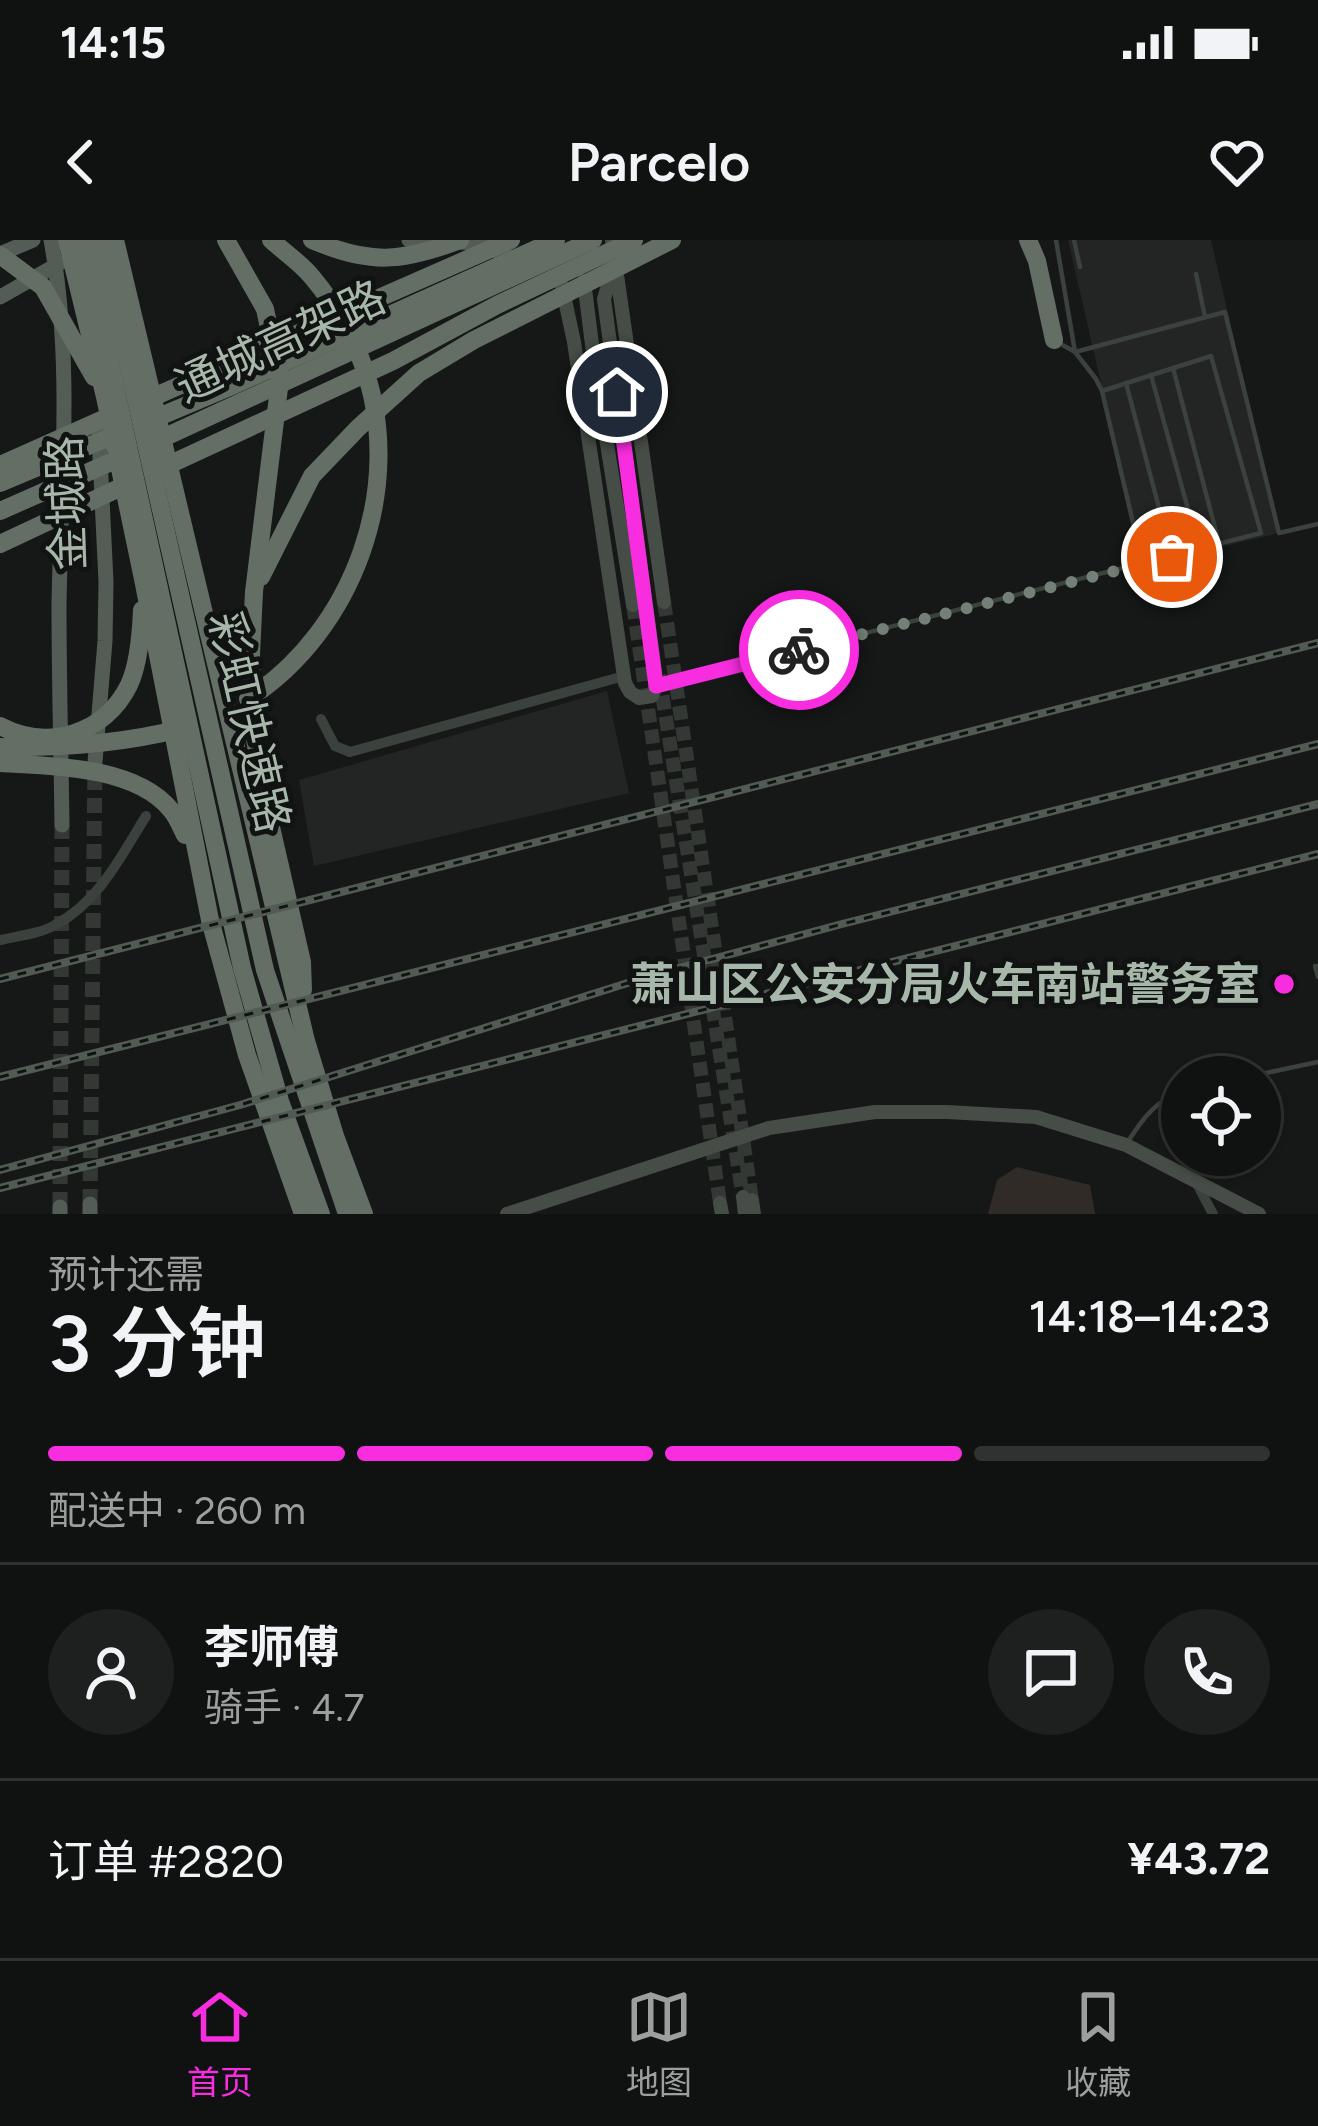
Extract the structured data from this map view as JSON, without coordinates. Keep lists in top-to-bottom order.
{
  "streets": {
    "highway": ["通城高架路", "彩虹快速路"],
    "main road": ["金城路"]
  },
  "crossings": [
    ["金城路", "彩虹快速路"]
  ],
  "places": ["萧山区公安分局火车南站警务室"],
  "page": {
    "status": "14:15",
    "header": "Parcelo",
    "heading": ["3 分钟", "预计还需", "14:18–14:23"],
    "panel": [
      "李师傅",
      "骑手 · 4.7",
      "订单 #2820",
      "¥43.72"
    ],
    "bar": "配送中 · 260 m",
    "tabs": ["首页", "地图", "收藏"]
  }
}
